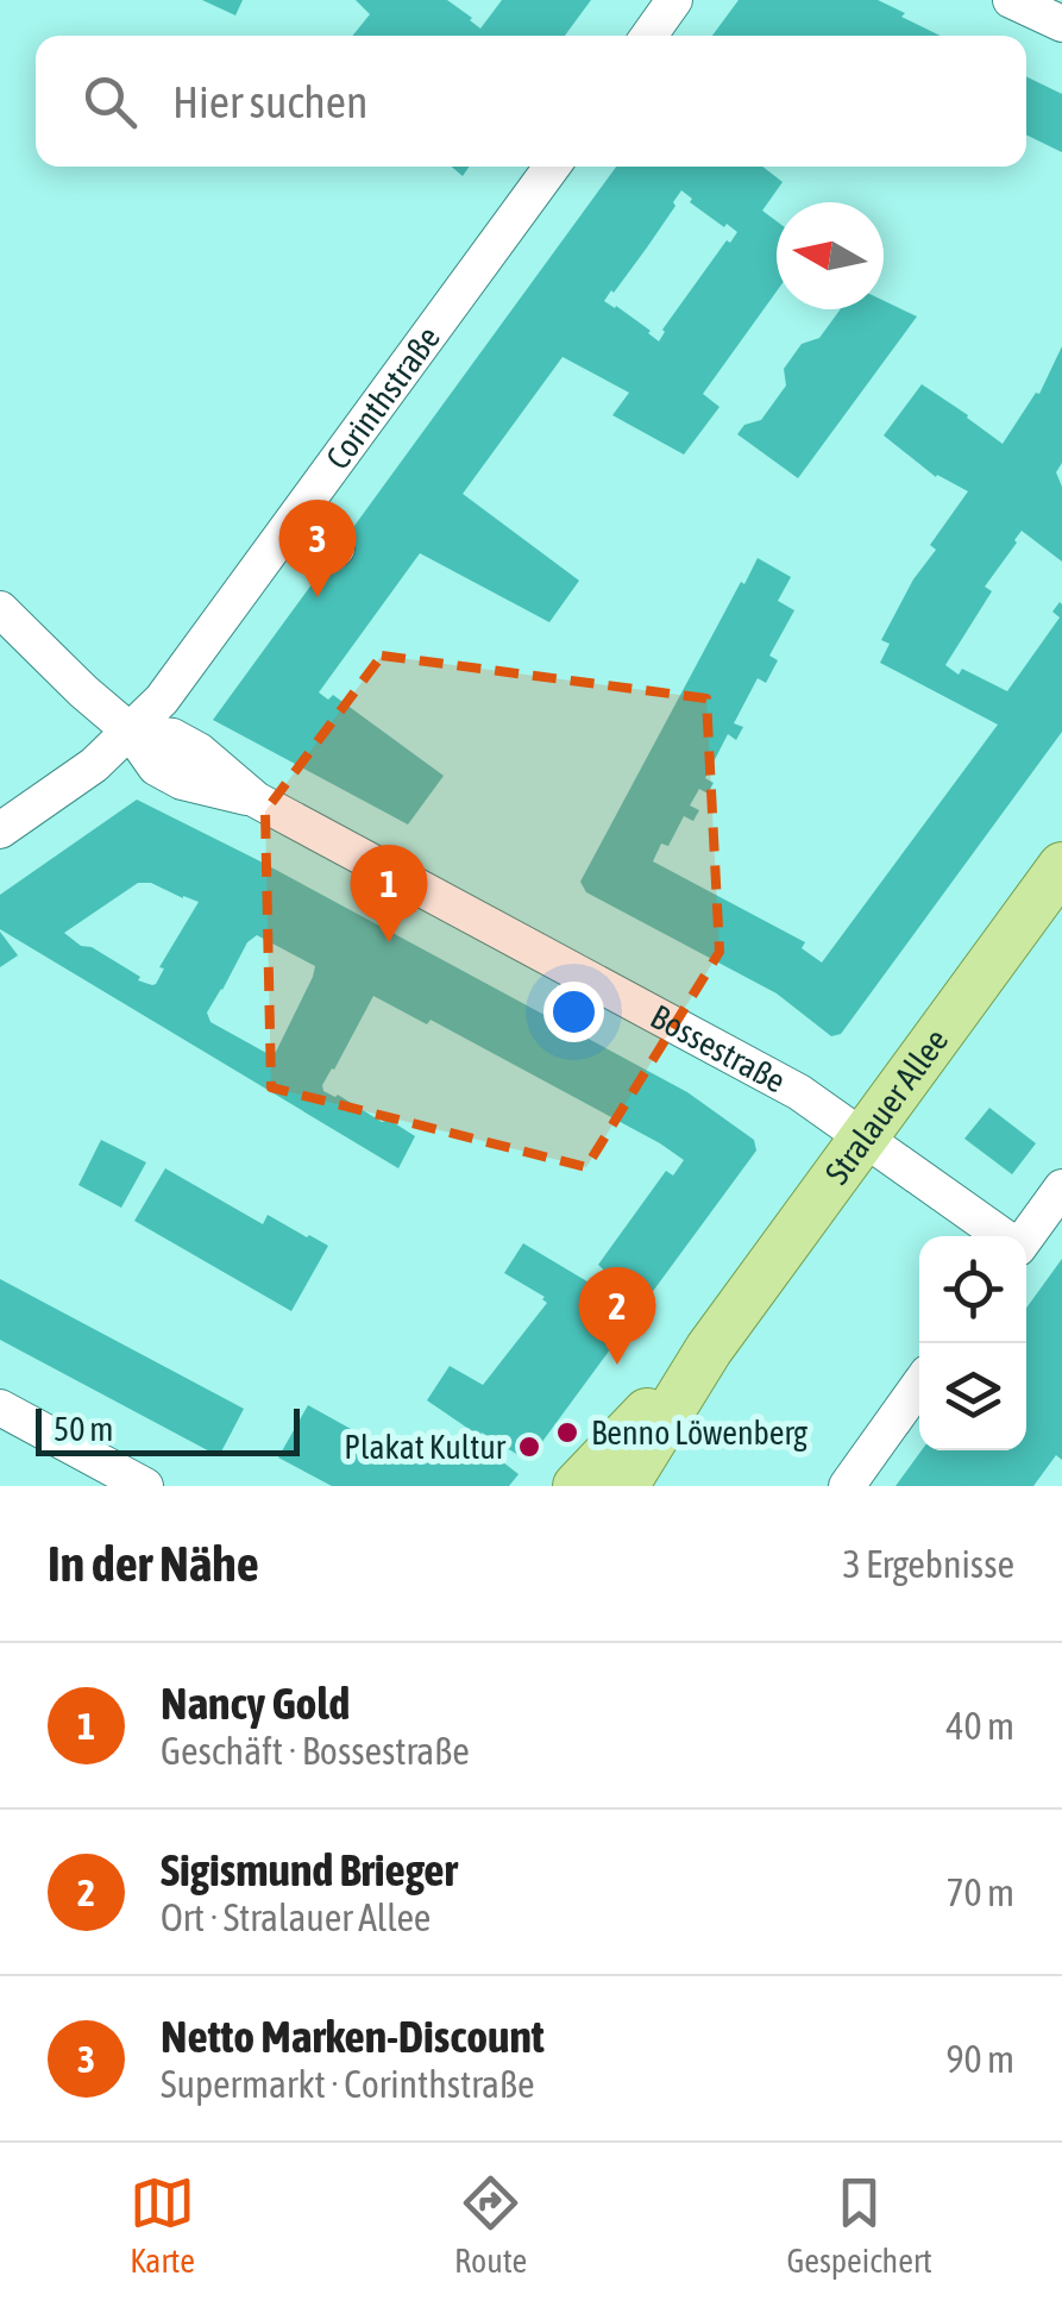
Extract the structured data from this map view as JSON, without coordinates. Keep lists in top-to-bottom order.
{
  "streets": {
    "main road": ["Stralauer Allee"],
    "street": ["Corinthstraße", "Bossestraße"]
  },
  "crossings": [
    ["Corinthstraße", "Bossestraße"],
    ["Bossestraße", "Stralauer Allee"]
  ],
  "places": ["Benno Löwenberg", "Plakat Kultur"],
  "scale_bar": "50 m",
  "north": "left",
  "page": {
    "search": "Hier suchen",
    "pins": ["3", "1", "2"],
    "scale": "50 m",
    "heading": ["In der Nähe", "3 Ergebnisse"],
    "list": [
      {
        "mark": "1",
        "name": "Nancy Gold",
        "note": "Geschäft · Bossestraße",
        "value": "40 m"
      },
      {
        "mark": "2",
        "name": "Sigismund Brieger",
        "note": "Ort · Stralauer Allee",
        "value": "70 m"
      },
      {
        "mark": "3",
        "name": "Netto Marken-Discount",
        "note": "Supermarkt · Corinthstraße",
        "value": "90 m"
      }
    ],
    "nav": ["Karte", "Route", "Gespeichert"]
  }
}
